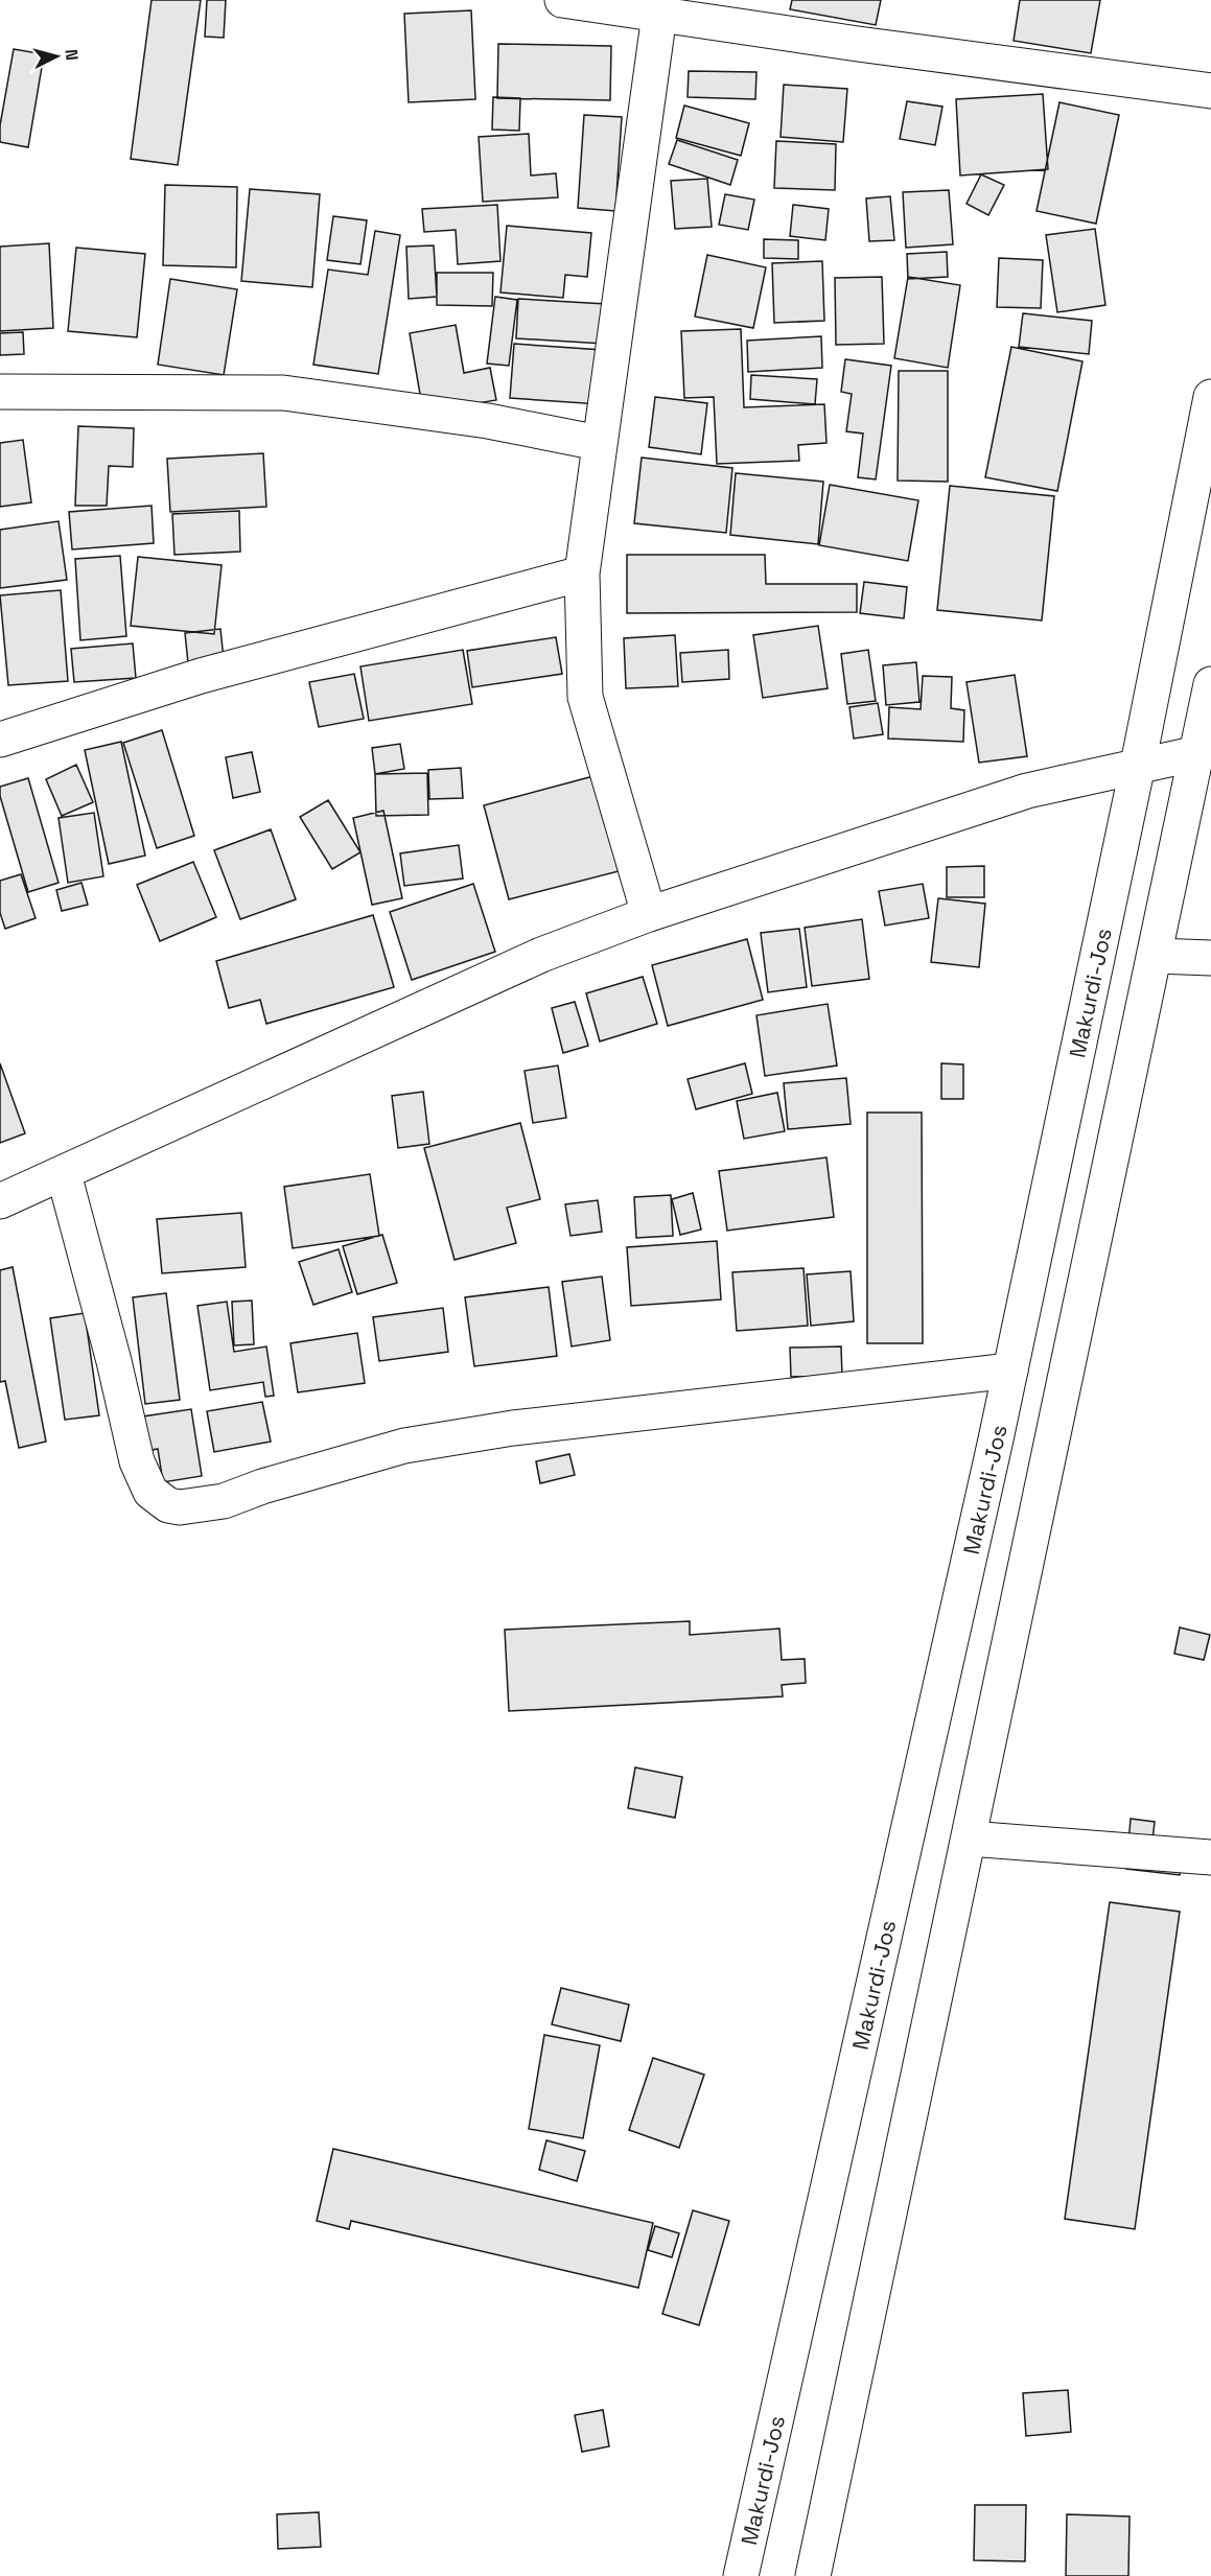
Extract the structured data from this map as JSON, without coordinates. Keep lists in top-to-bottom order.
{
  "streets": {
    "main road": ["Makurdi-Jos"]
  },
  "north": "right"
}
